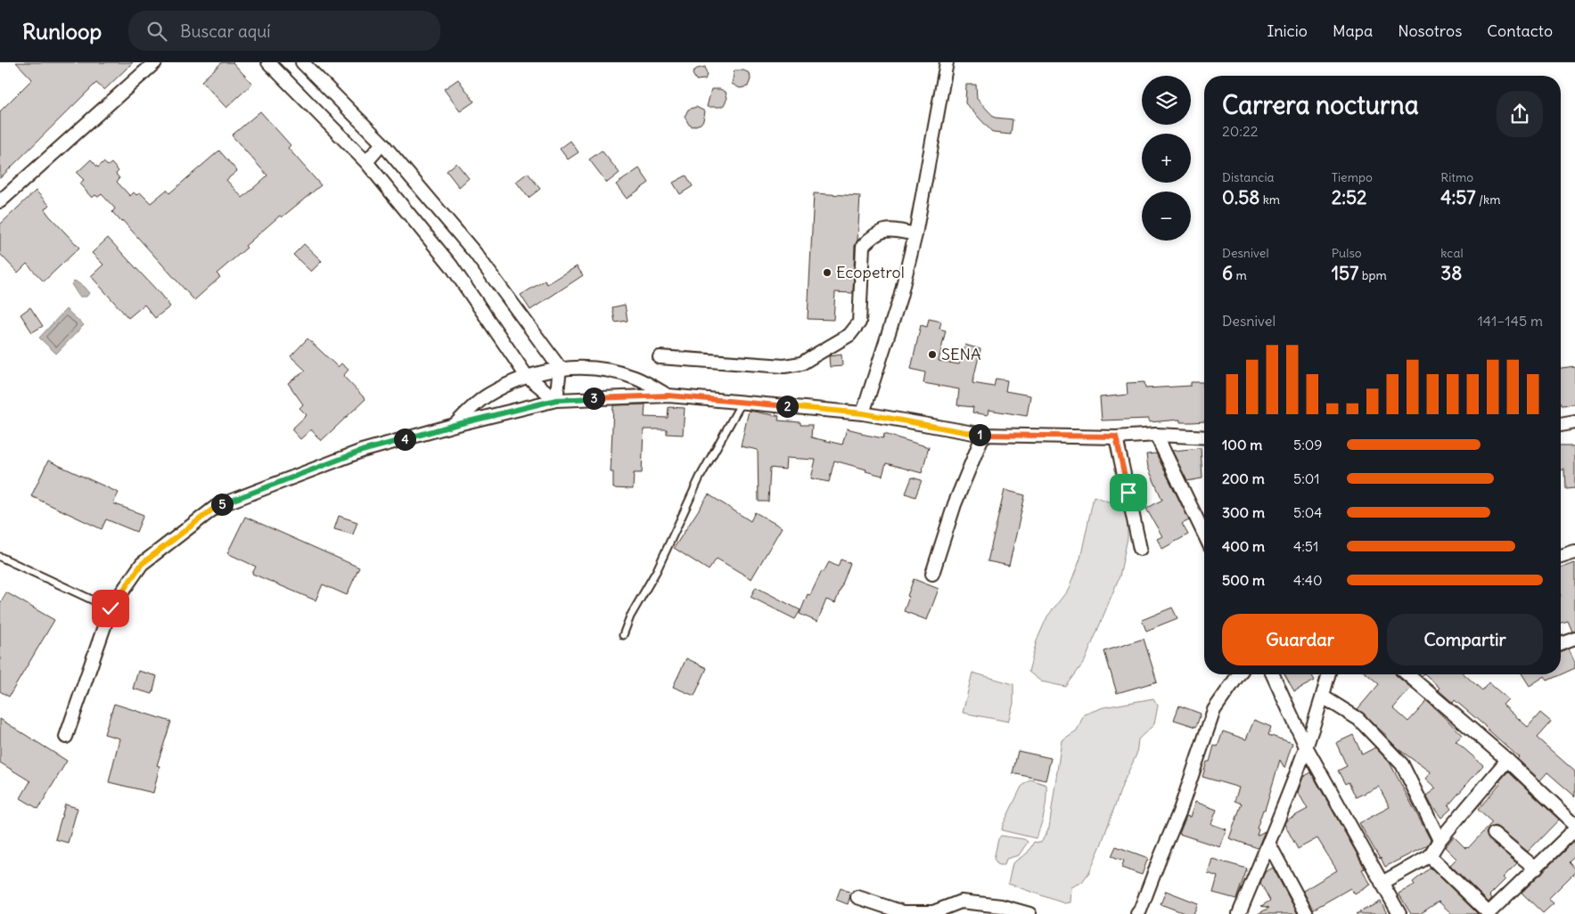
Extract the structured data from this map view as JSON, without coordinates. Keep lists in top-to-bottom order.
{
  "places": ["Ecopetrol", "SENA"],
  "page": {
    "header": "Runloop",
    "search": "Buscar aquí",
    "nav": [
      "Inicio",
      "Mapa",
      "Nosotros",
      "Contacto"
    ],
    "map_buttons": ["+", "−"],
    "heading": ["Carrera nocturna", "20:22"],
    "stats": [
      ["Distancia", "0.58 km"],
      ["Tiempo", "2:52"],
      ["Ritmo", "4:57 /km"],
      ["Desnivel", "6 m"],
      ["Pulso", "157 bpm"],
      ["kcal", "38"]
    ],
    "chart": ["Desnivel", "141–145 m"],
    "pins": [
      "3",
      "2",
      "1",
      "4",
      "5"
    ],
    "list": [
      {
        "name": "100 m",
        "note": "5:09"
      },
      {
        "name": "200 m",
        "note": "5:01"
      },
      {
        "name": "300 m",
        "note": "5:04"
      },
      {
        "name": "400 m",
        "note": "4:51"
      },
      {
        "name": "500 m",
        "note": "4:40"
      }
    ],
    "buttons": ["Guardar", "Compartir"]
  }
}
